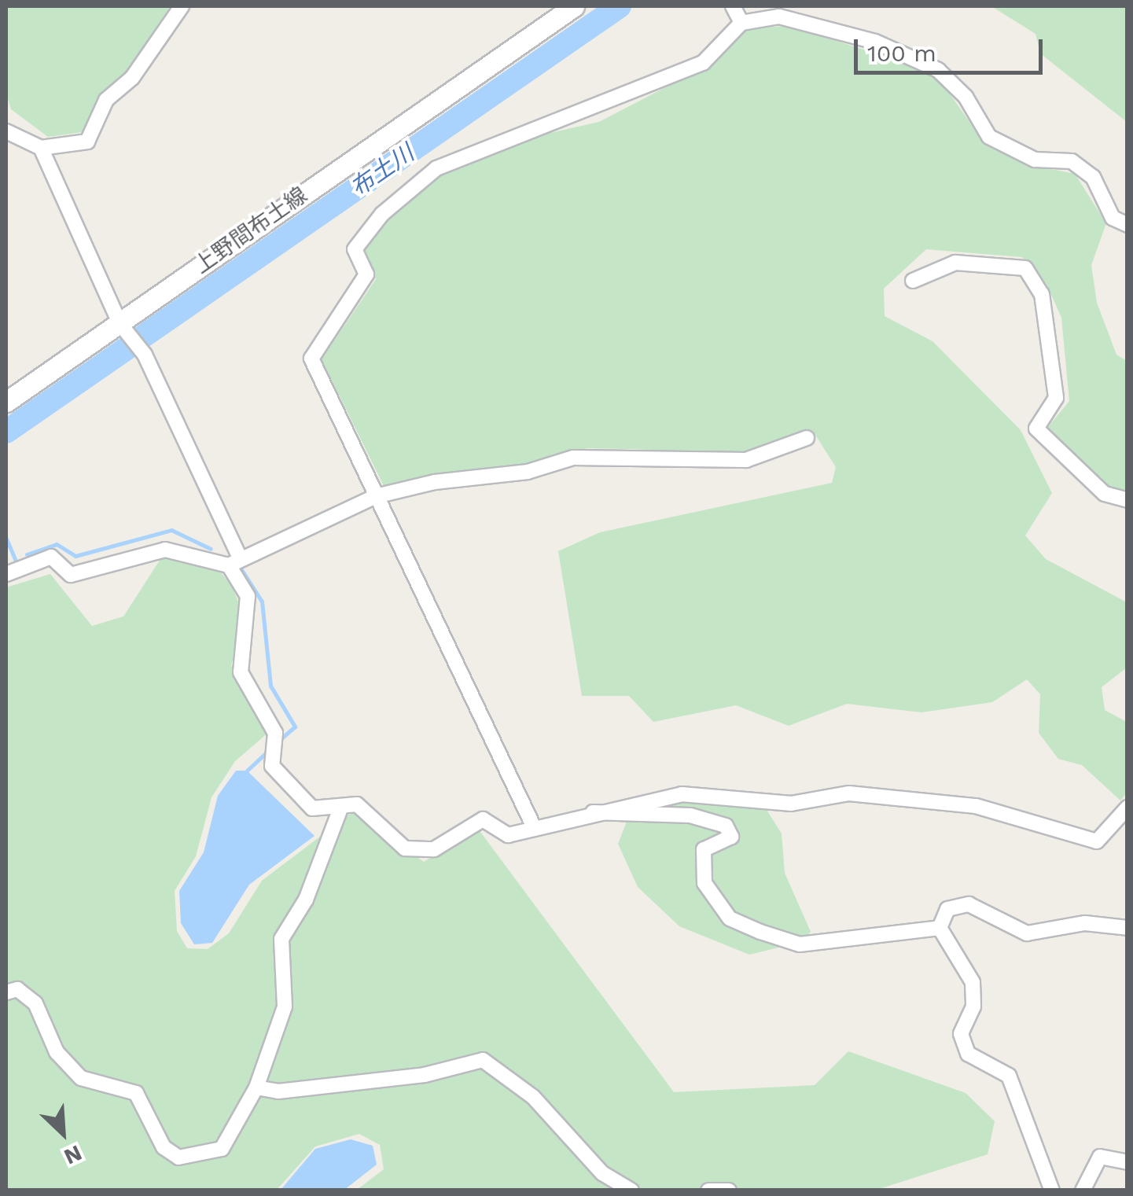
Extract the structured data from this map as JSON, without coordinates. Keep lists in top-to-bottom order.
{
  "streets": {
    "main road": ["上野間布土線"]
  },
  "water": ["布土川"],
  "scale_bar": "100 m",
  "north": "bottom right"
}
